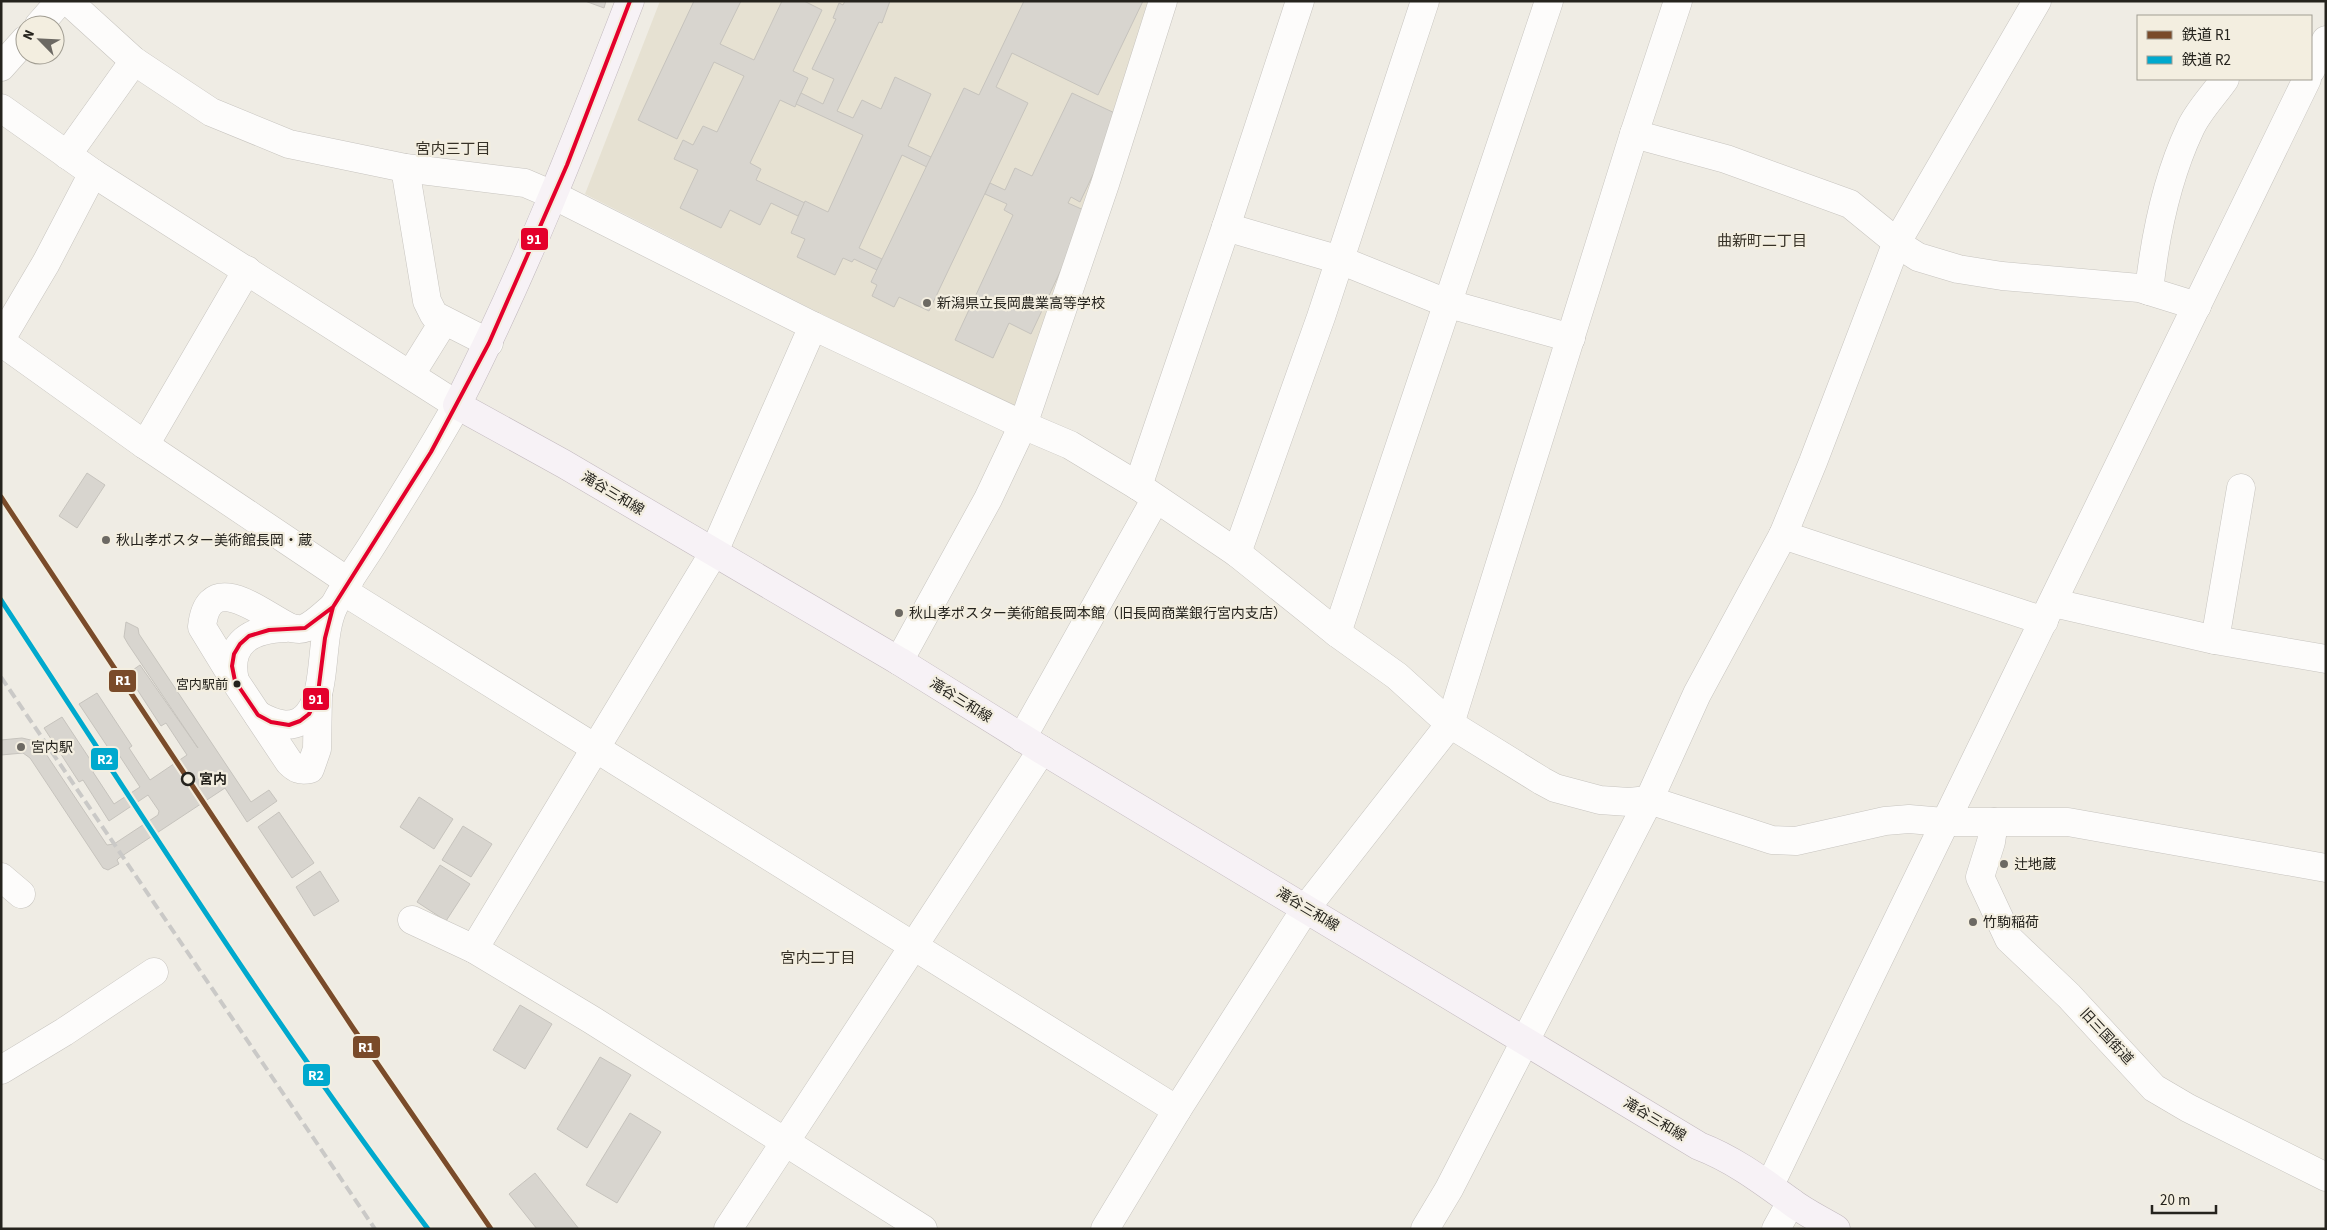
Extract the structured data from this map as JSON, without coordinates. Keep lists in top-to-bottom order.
{
  "streets": {
    "main road": ["滝谷三和線"],
    "street": ["旧三国街道"]
  },
  "districts": ["宮内三丁目", "曲新町二丁目", "宮内二丁目"],
  "places": [
    "新潟県立長岡農業高等学校",
    "秋山孝ポスター美術館長岡・蔵",
    "秋山孝ポスター美術館長岡本館（旧長岡商業銀行宮内支店）",
    "宮内駅前",
    "宮内駅",
    "宮内",
    "辻地蔵",
    "竹駒稲荷"
  ],
  "lines": ["transit line 91", "rail line R1", "rail line R2"],
  "legend": ["鉄道 R1", "鉄道 R2"],
  "scale_bar": "20 m",
  "north": "top left"
}
